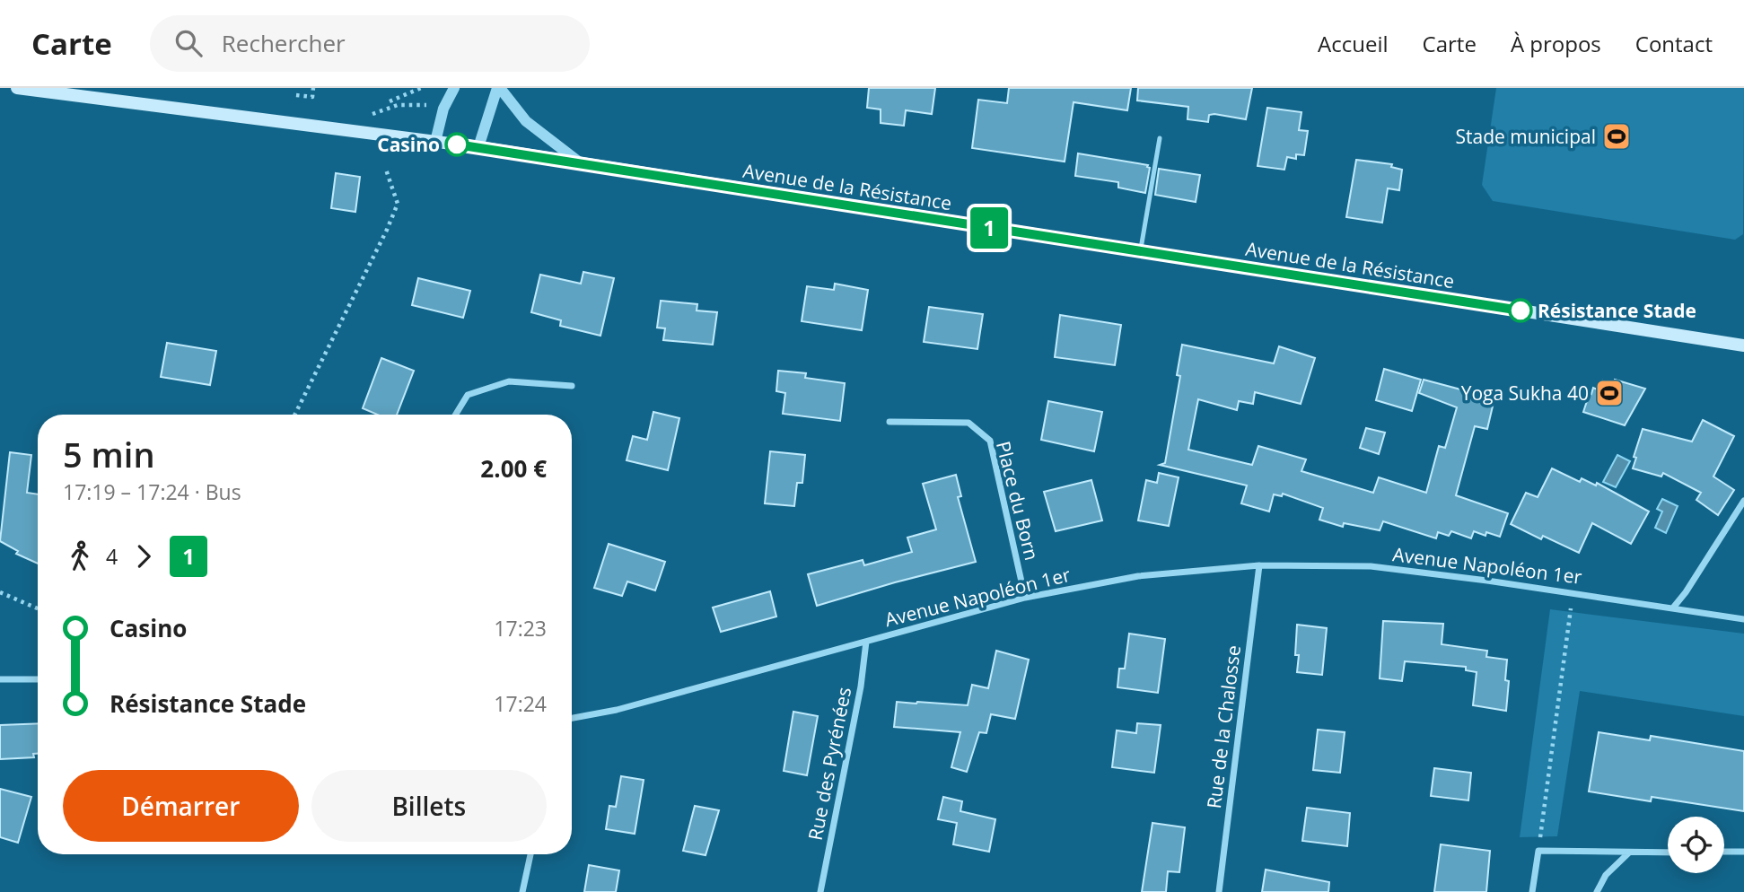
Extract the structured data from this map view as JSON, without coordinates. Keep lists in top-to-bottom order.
{
  "streets": {
    "main road": ["Avenue de la Résistance"],
    "street": [
      "Place du Born",
      "Avenue Napoléon 1er",
      "Rue de la Chalosse",
      "Rue des Pyrénées"
    ]
  },
  "crossings": [
    ["Place du Born", "Avenue Napoléon 1er"],
    ["Avenue Napoléon 1er", "Rue de la Chalosse"],
    ["Avenue Napoléon 1er", "Rue des Pyrénées"]
  ],
  "places": {
    "sports": ["Stade municipal", "Yoga Sukha 40"],
    "other": ["Casino", "Résistance Stade"]
  },
  "lines": ["bus line 1"],
  "page": {
    "header": "Carte",
    "search": "Rechercher",
    "nav": [
      "Accueil",
      "Carte",
      "À propos",
      "Contact"
    ],
    "on_map": "1",
    "heading": ["5 min", "17:19 – 17:24 · Bus", "2.00 €"],
    "legs": ["4", "1"],
    "list": [
      {
        "name": "Casino",
        "value": "17:23"
      },
      {
        "name": "Résistance Stade",
        "value": "17:24"
      }
    ],
    "buttons": ["Démarrer", "Billets"]
  }
}
